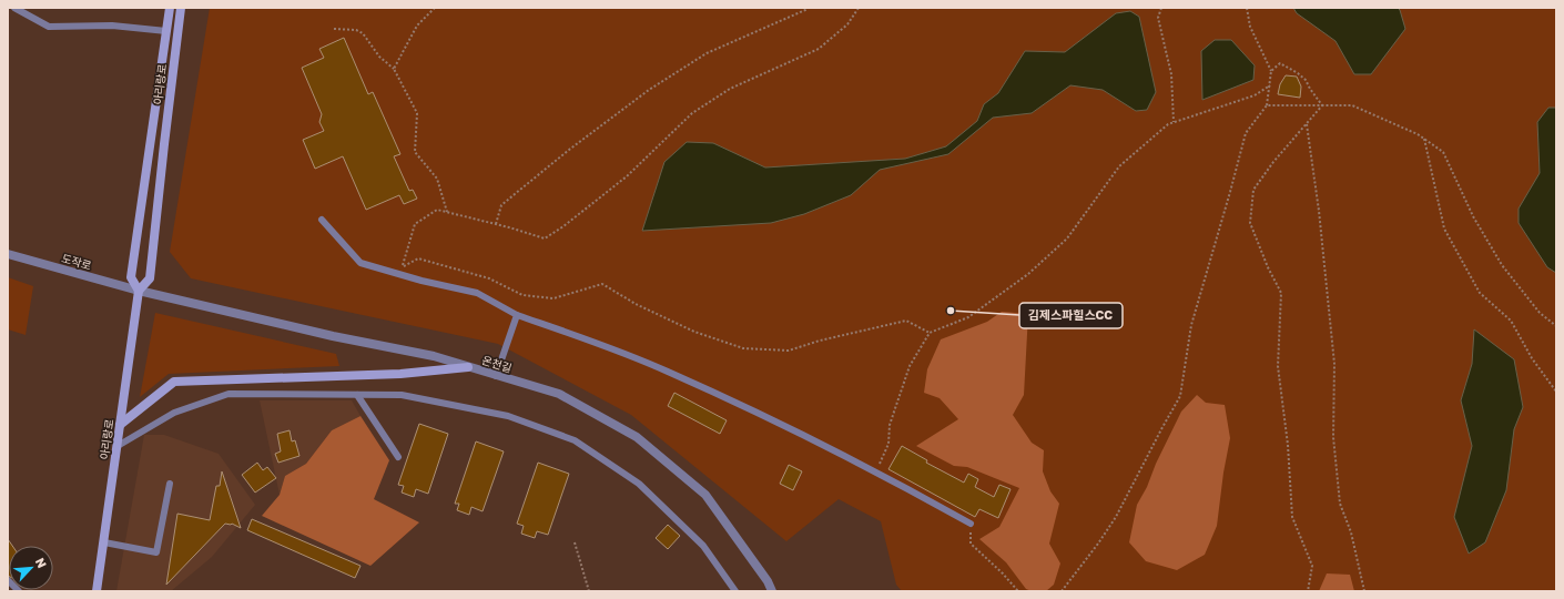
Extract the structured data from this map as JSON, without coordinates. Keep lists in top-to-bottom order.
{
  "streets": {
    "main road": ["아리랑로"],
    "street": ["도작로", "온천길"]
  },
  "crossings": [
    ["아리랑로", "도작로"],
    ["아리랑로", "온천길"],
    ["도작로", "온천길"]
  ],
  "places": ["김제스파힐스CC"],
  "north": "top right"
}
